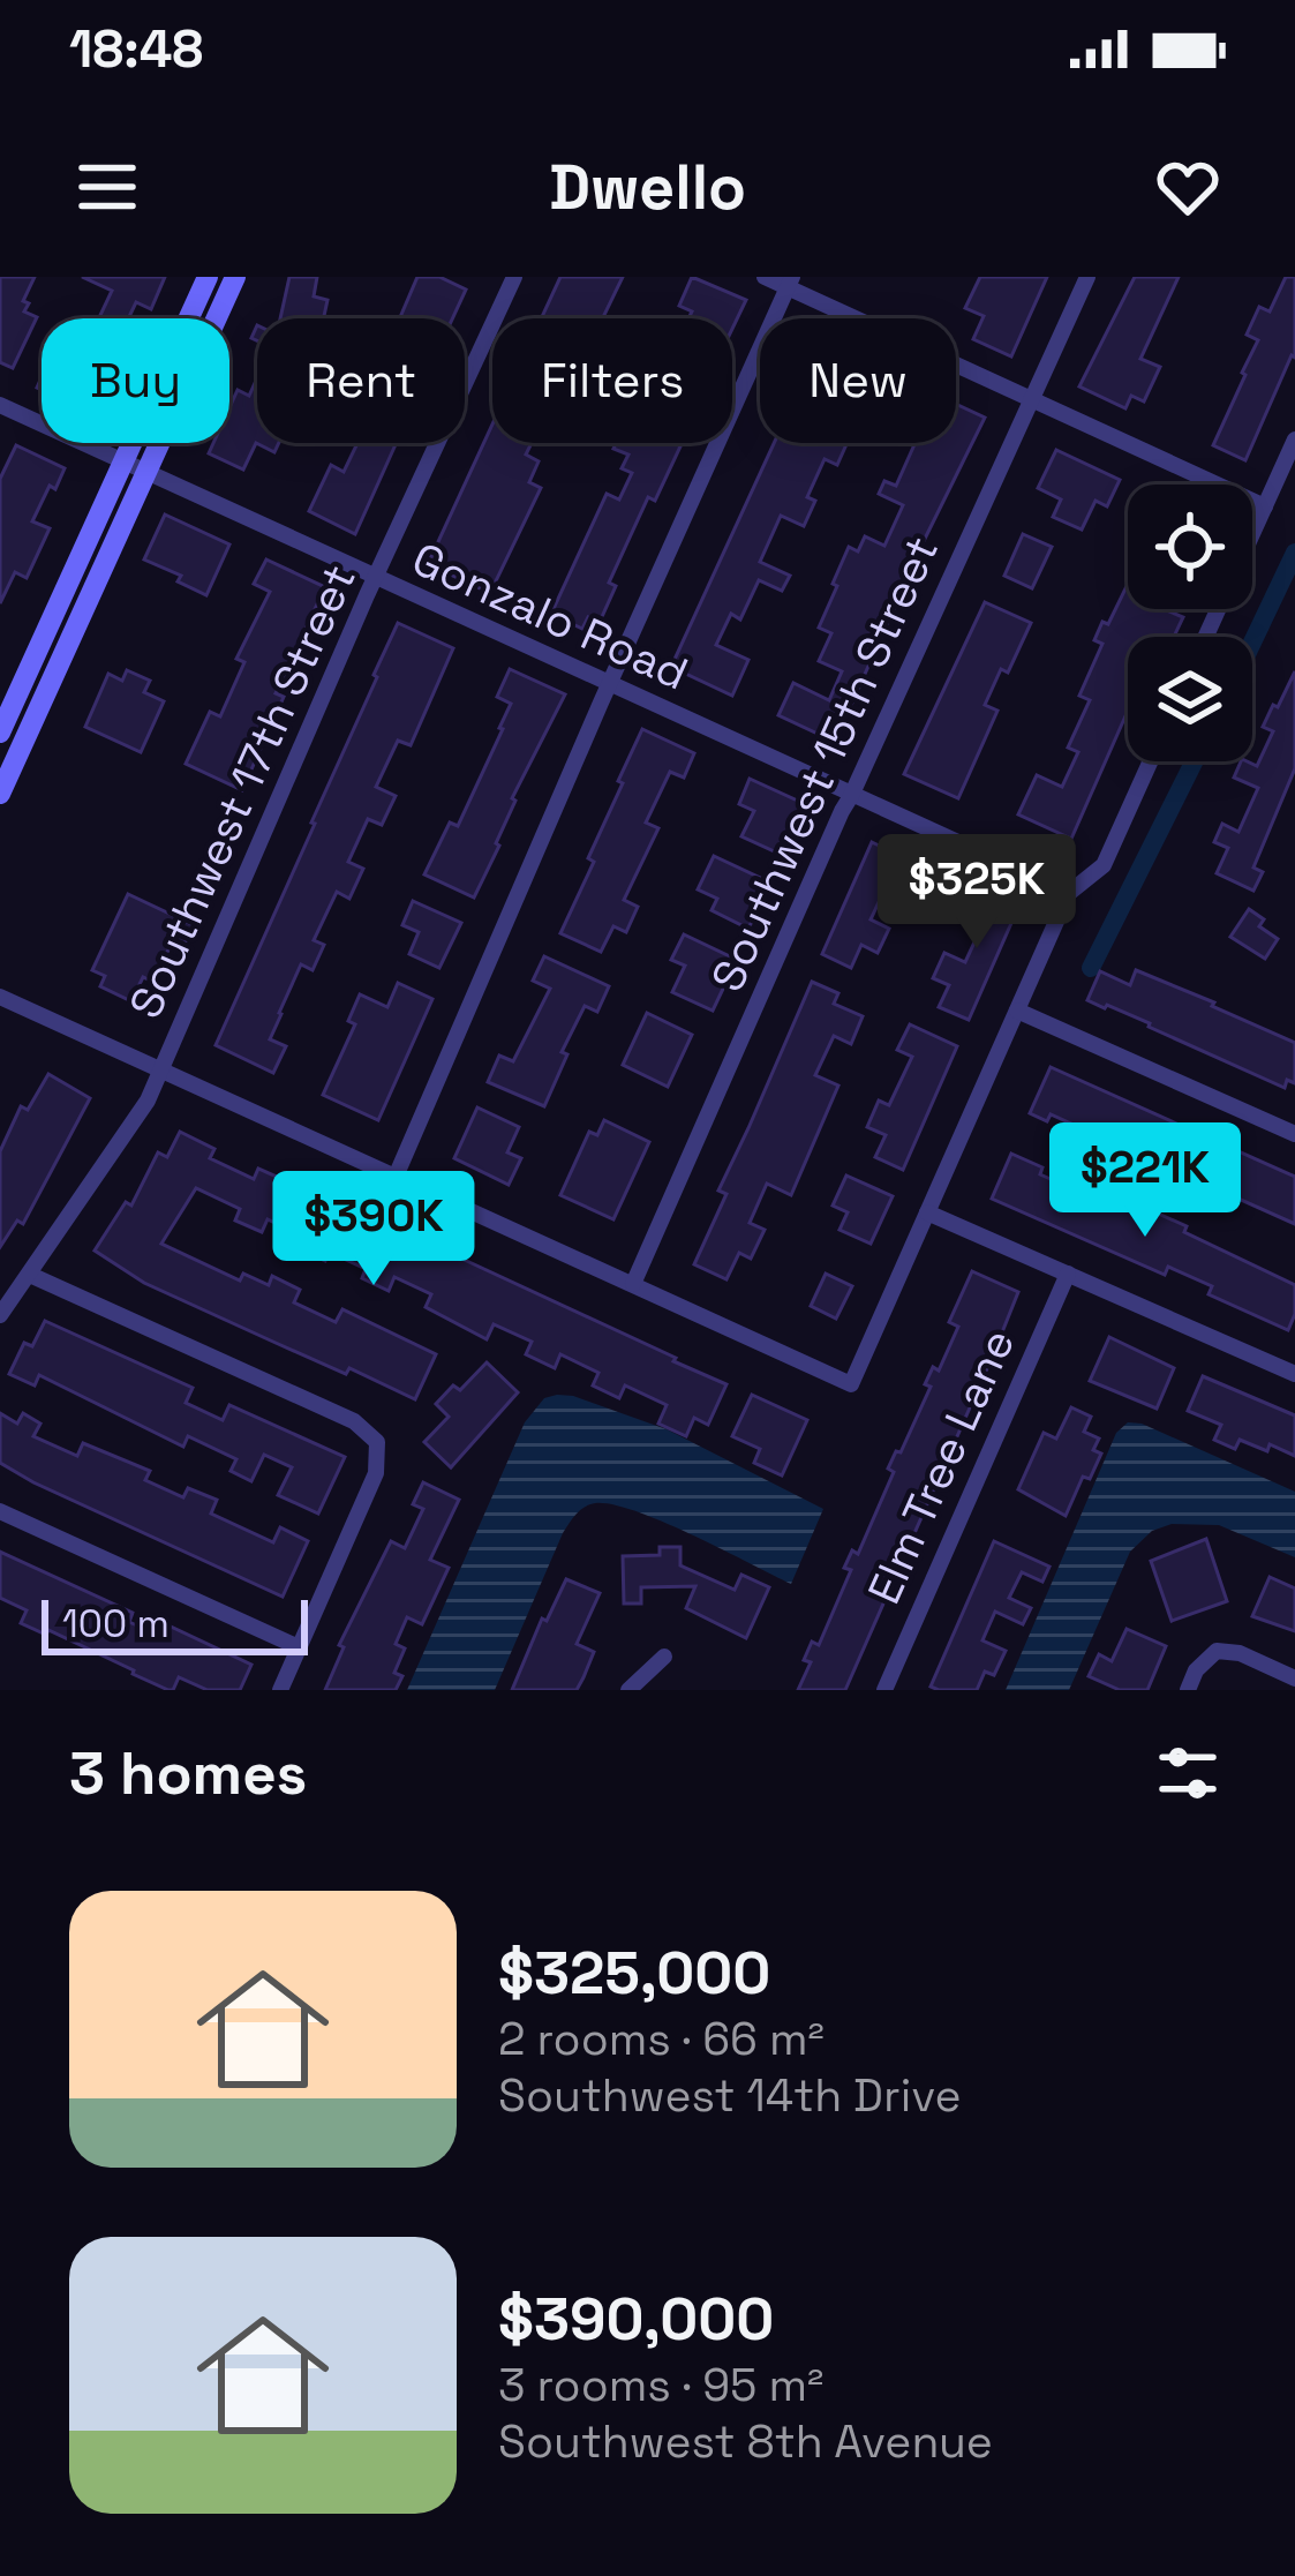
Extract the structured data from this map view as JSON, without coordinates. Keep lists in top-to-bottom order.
{
  "streets": {
    "street": [
      "Gonzalo Road",
      "Southwest 15th Street",
      "Southwest 17th Street",
      "Elm Tree Lane"
    ]
  },
  "crossings": [
    ["Gonzalo Road", "Southwest 15th Street"],
    ["Gonzalo Road", "Southwest 17th Street"]
  ],
  "scale_bar": "100 m",
  "page": {
    "status": "18:48",
    "header": "Dwello",
    "chip": [
      "Buy",
      "Rent",
      "Filters",
      "New"
    ],
    "price": ["$325K", "$221K", "$390K"],
    "scale": "100 m",
    "heading": "3 homes",
    "list": [
      {
        "name": "$325,000",
        "note": "2 rooms · 66 m² · Southwest 14th Drive"
      },
      {
        "name": "$390,000",
        "note": "3 rooms · 95 m² · Southwest 8th Avenue"
      }
    ]
  }
}
